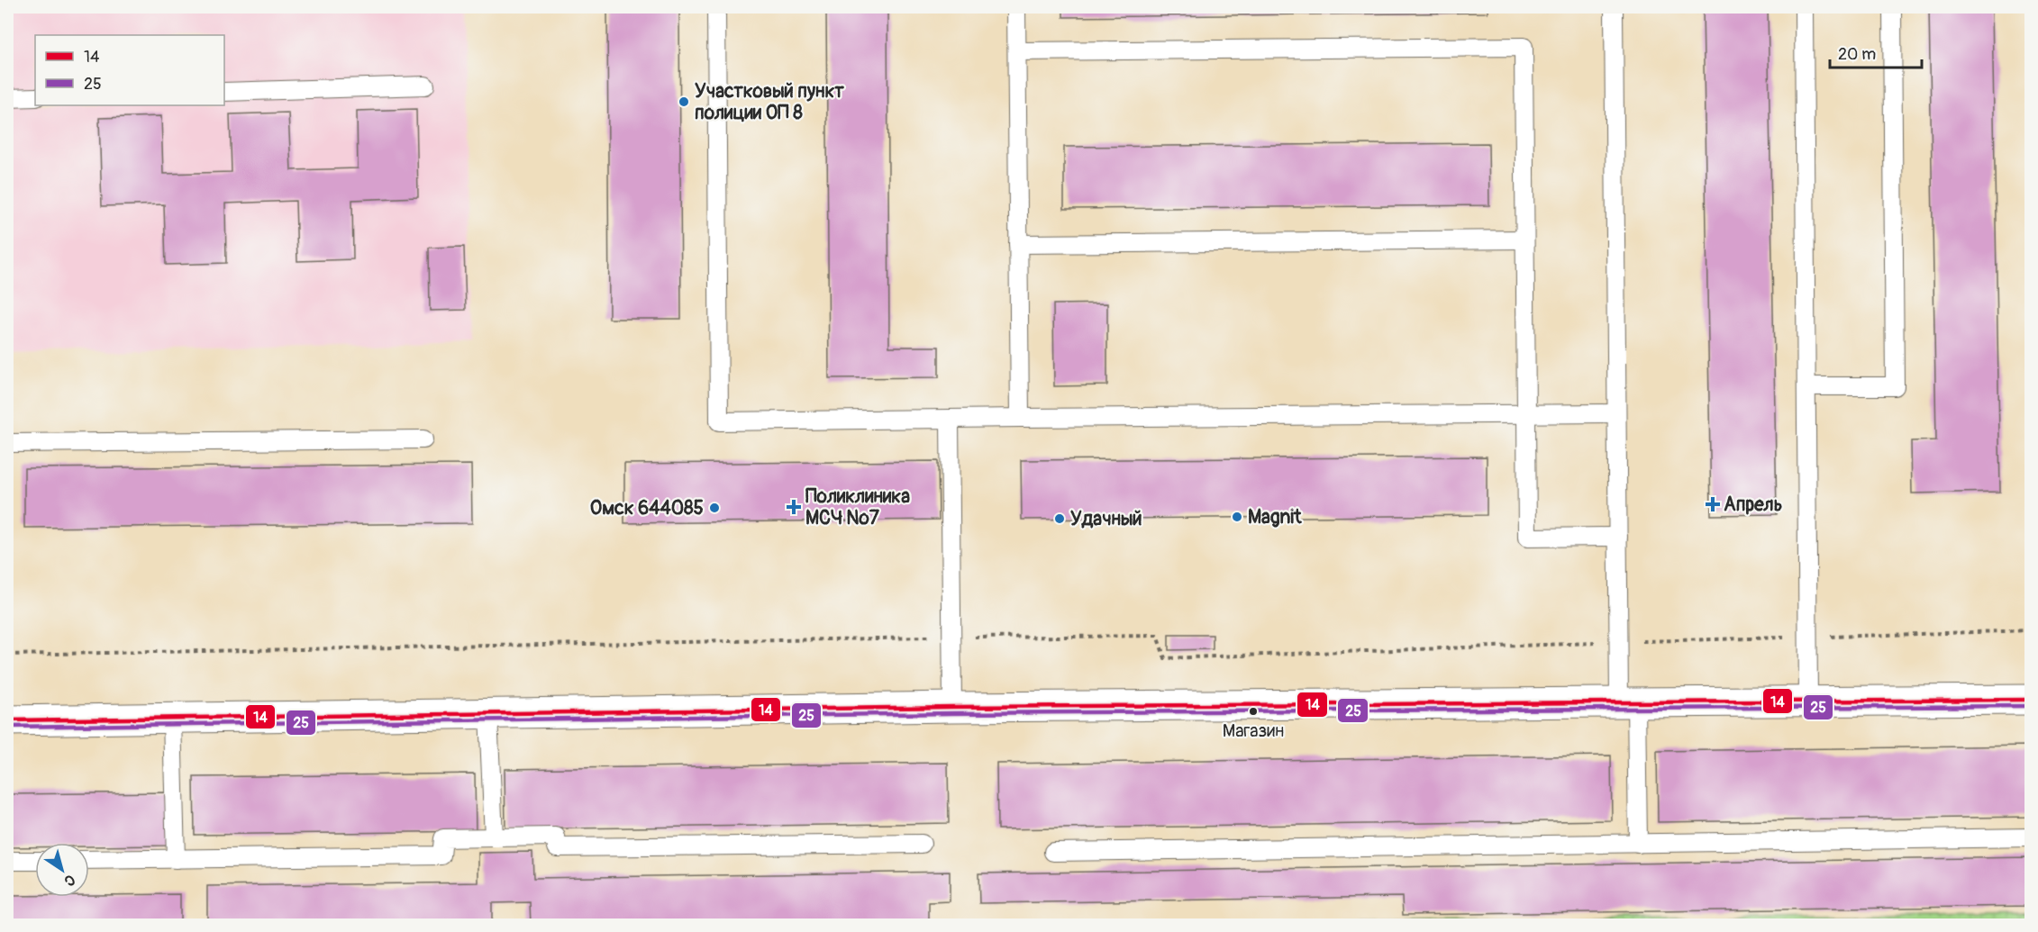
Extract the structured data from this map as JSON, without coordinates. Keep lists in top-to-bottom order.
{
  "places": {
    "other": [
      "Участковый пункт полиции ОП 8",
      "Омск 644085",
      "Magnit",
      "Удачный",
      "Магазин"
    ],
    "health": ["Апрель", "Поликлиника МСЧ №7"]
  },
  "lines": ["transit line 14", "transit line 25"],
  "legend": ["14", "25"],
  "scale_bar": "20 m",
  "north": "bottom right"
}
